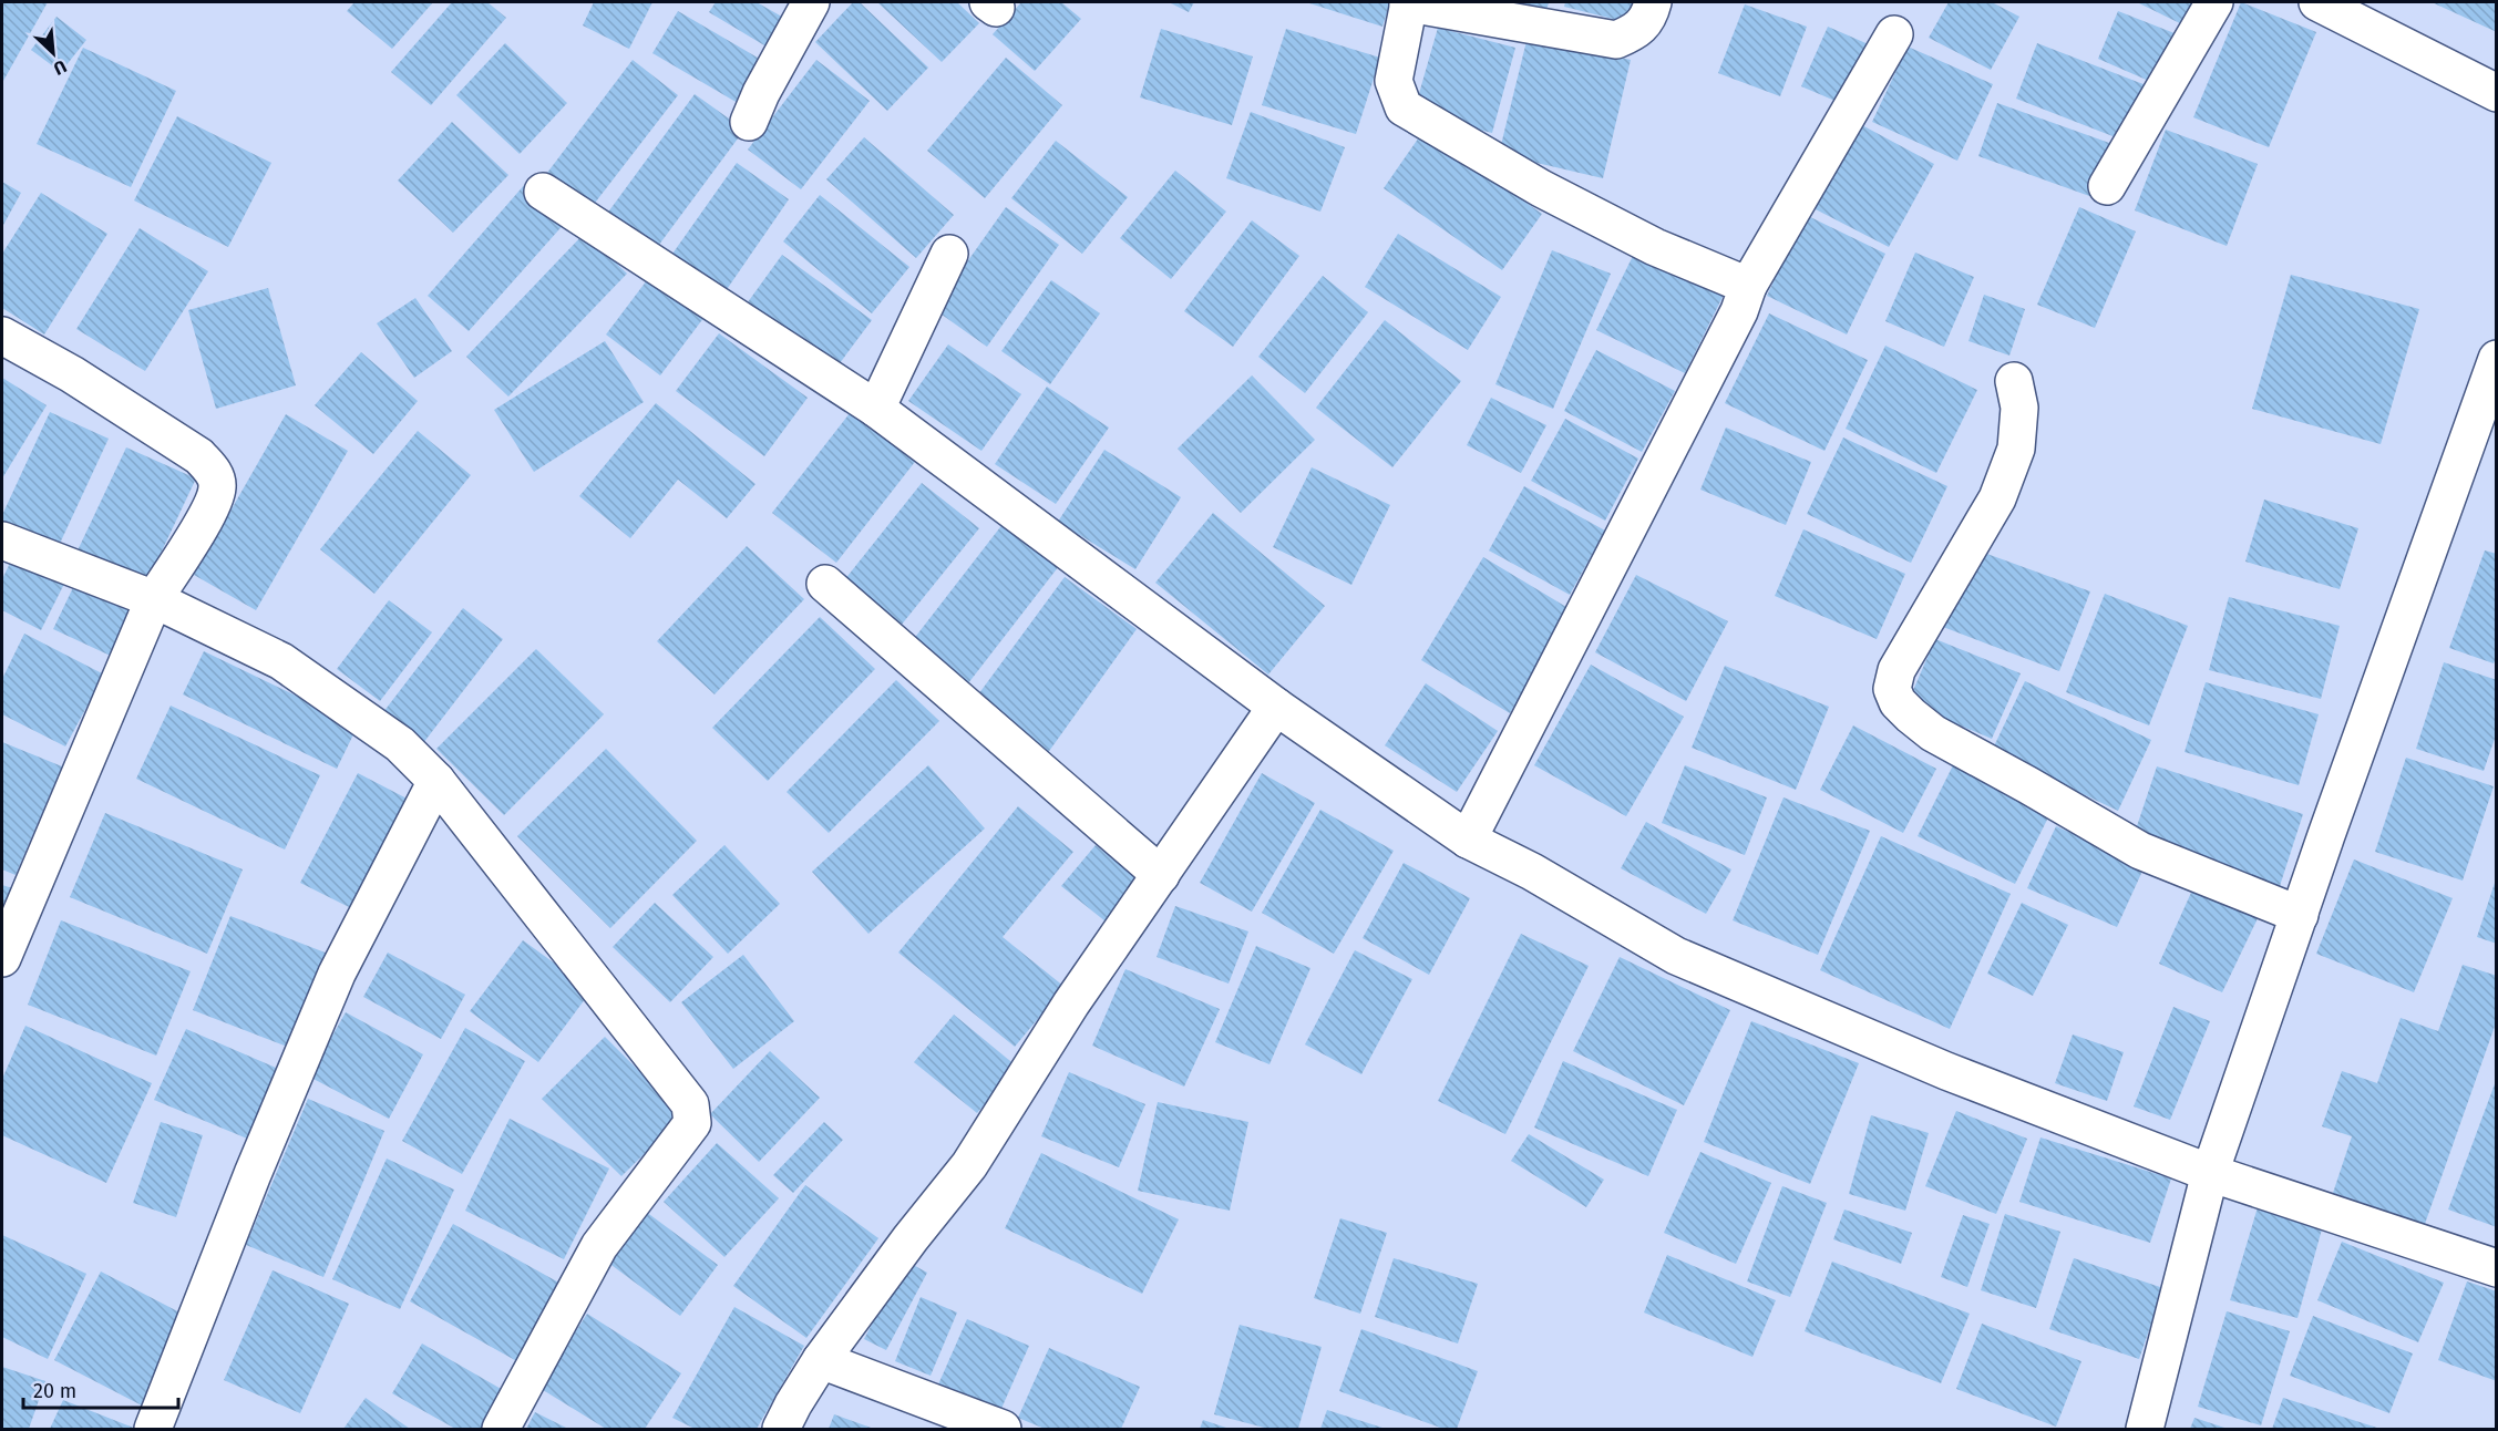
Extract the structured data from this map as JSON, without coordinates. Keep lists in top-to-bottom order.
{
  "scale_bar": "20 m",
  "north": "bottom right"
}
